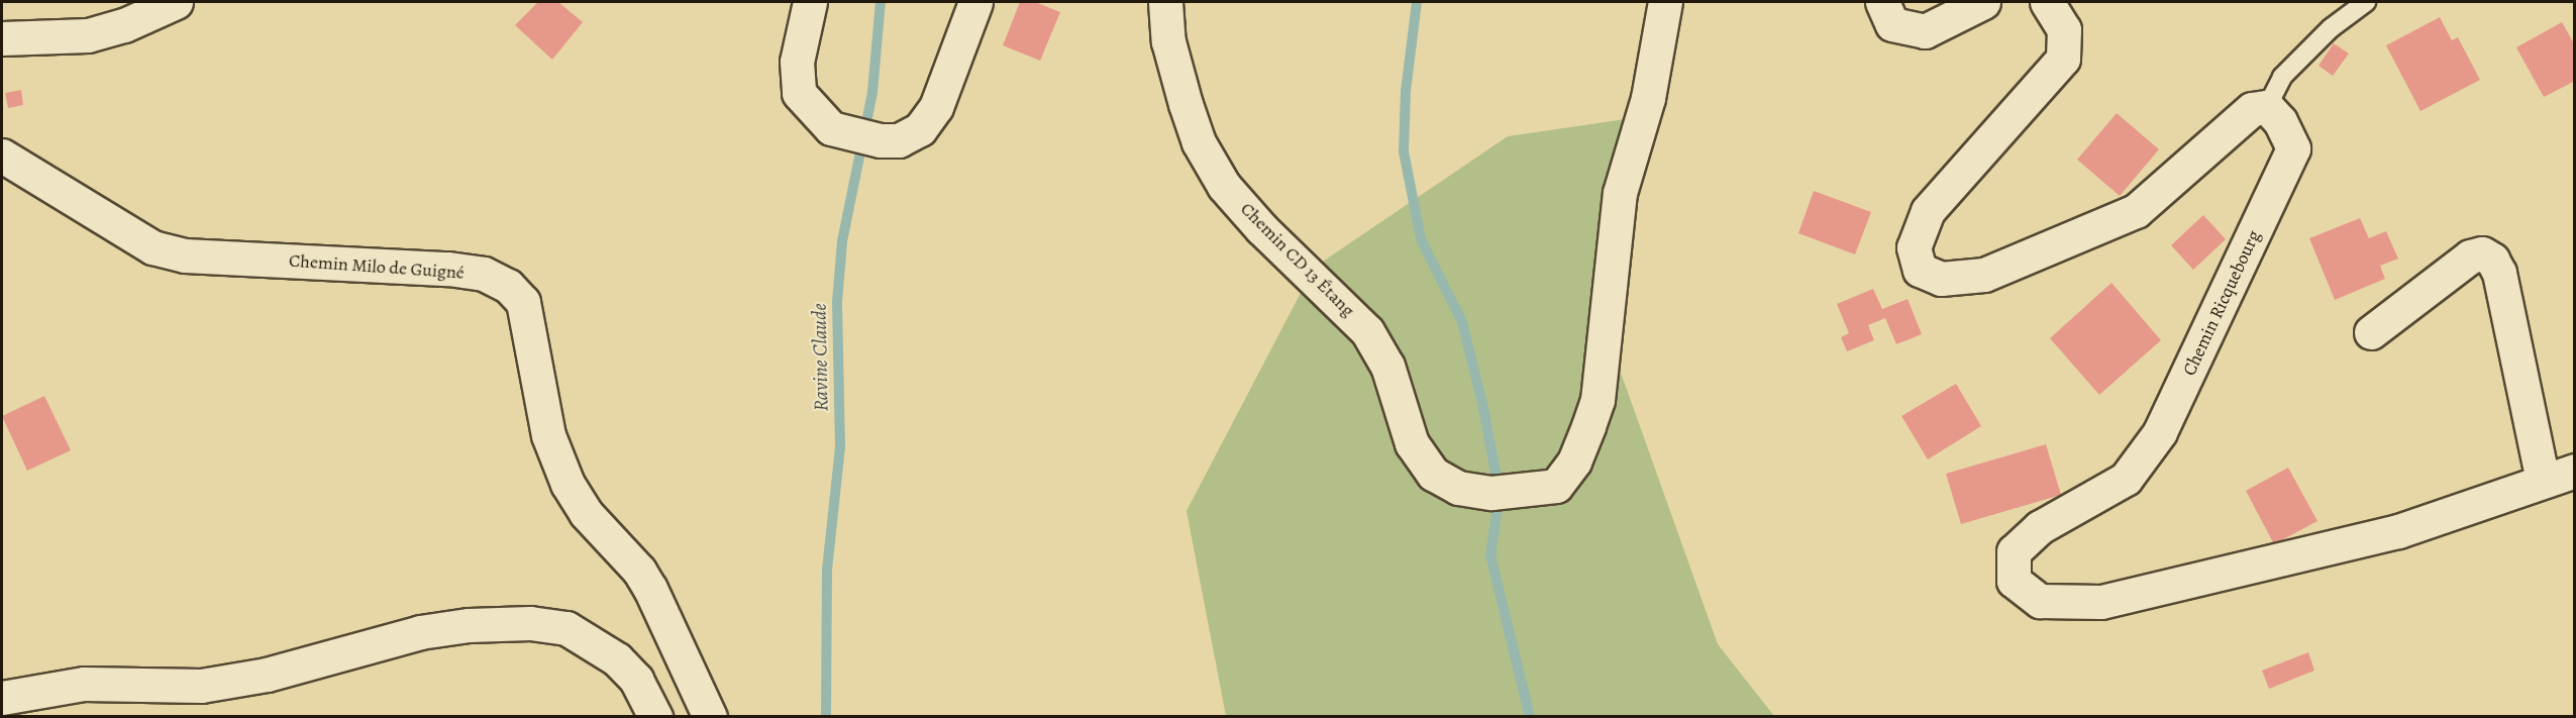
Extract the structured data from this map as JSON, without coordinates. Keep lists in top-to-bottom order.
{
  "streets": {
    "street": ["Chemin CD 13 Étang", "Chemin Milo de Guigné", "Chemin Ricquebourg"]
  },
  "water": ["Ravine Claude"]
}
